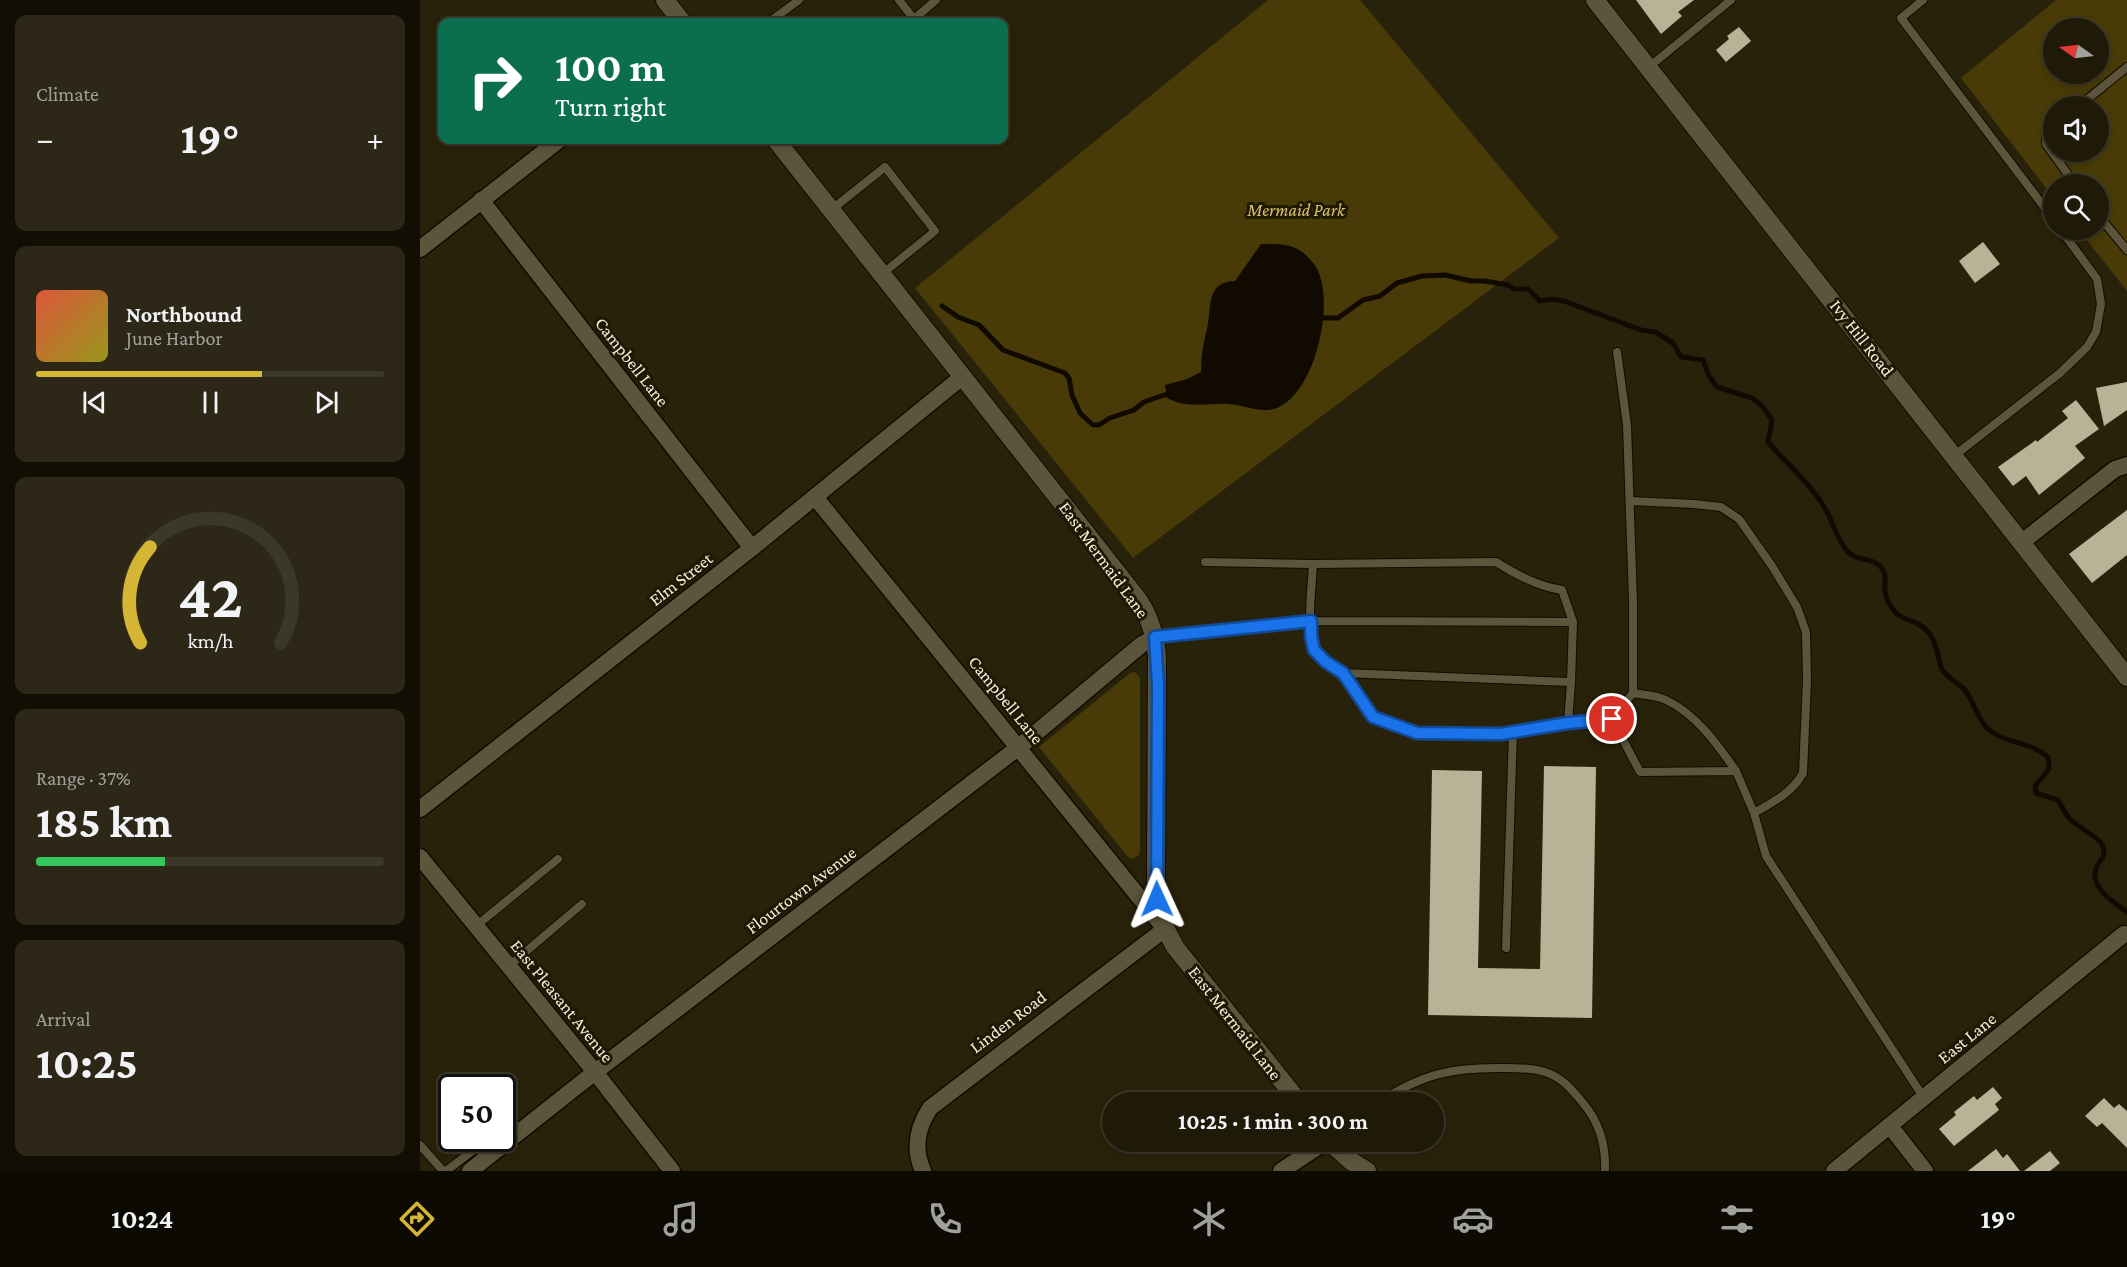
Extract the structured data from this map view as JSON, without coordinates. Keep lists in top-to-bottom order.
{
  "streets": {
    "main road": ["Ivy Hill Road", "East Mermaid Lane"],
    "street": [
      "Campbell Lane",
      "Elm Street",
      "Flourtown Avenue",
      "East Pleasant Avenue",
      "Linden Road",
      "East Lane"
    ]
  },
  "crossings": [
    ["Campbell Lane", "East Mermaid Lane"],
    ["Campbell Lane", "Elm Street"],
    ["Campbell Lane", "Flourtown Avenue"],
    ["Campbell Lane", "Linden Road"],
    ["East Mermaid Lane", "Elm Street"],
    ["East Mermaid Lane", "Flourtown Avenue"],
    ["East Mermaid Lane", "Linden Road"],
    ["Flourtown Avenue", "East Pleasant Avenue"]
  ],
  "parks": ["Mermaid Park"],
  "north": "left",
  "page": {
    "tile": [
      "Climate",
      ["Range · 37%", "185 km"],
      ["Arrival", "10:25"]
    ],
    "turn": ["100 m", "Turn right"],
    "heat": ["−", "19°", "+"],
    "song": ["Northbound", "June Harbor"],
    "limit": "50",
    "trip": "10:25 · 1 min · 300 m",
    "tabs": ["10:24", "19°"],
    "gauge": ["42", "km/h"]
  }
}
